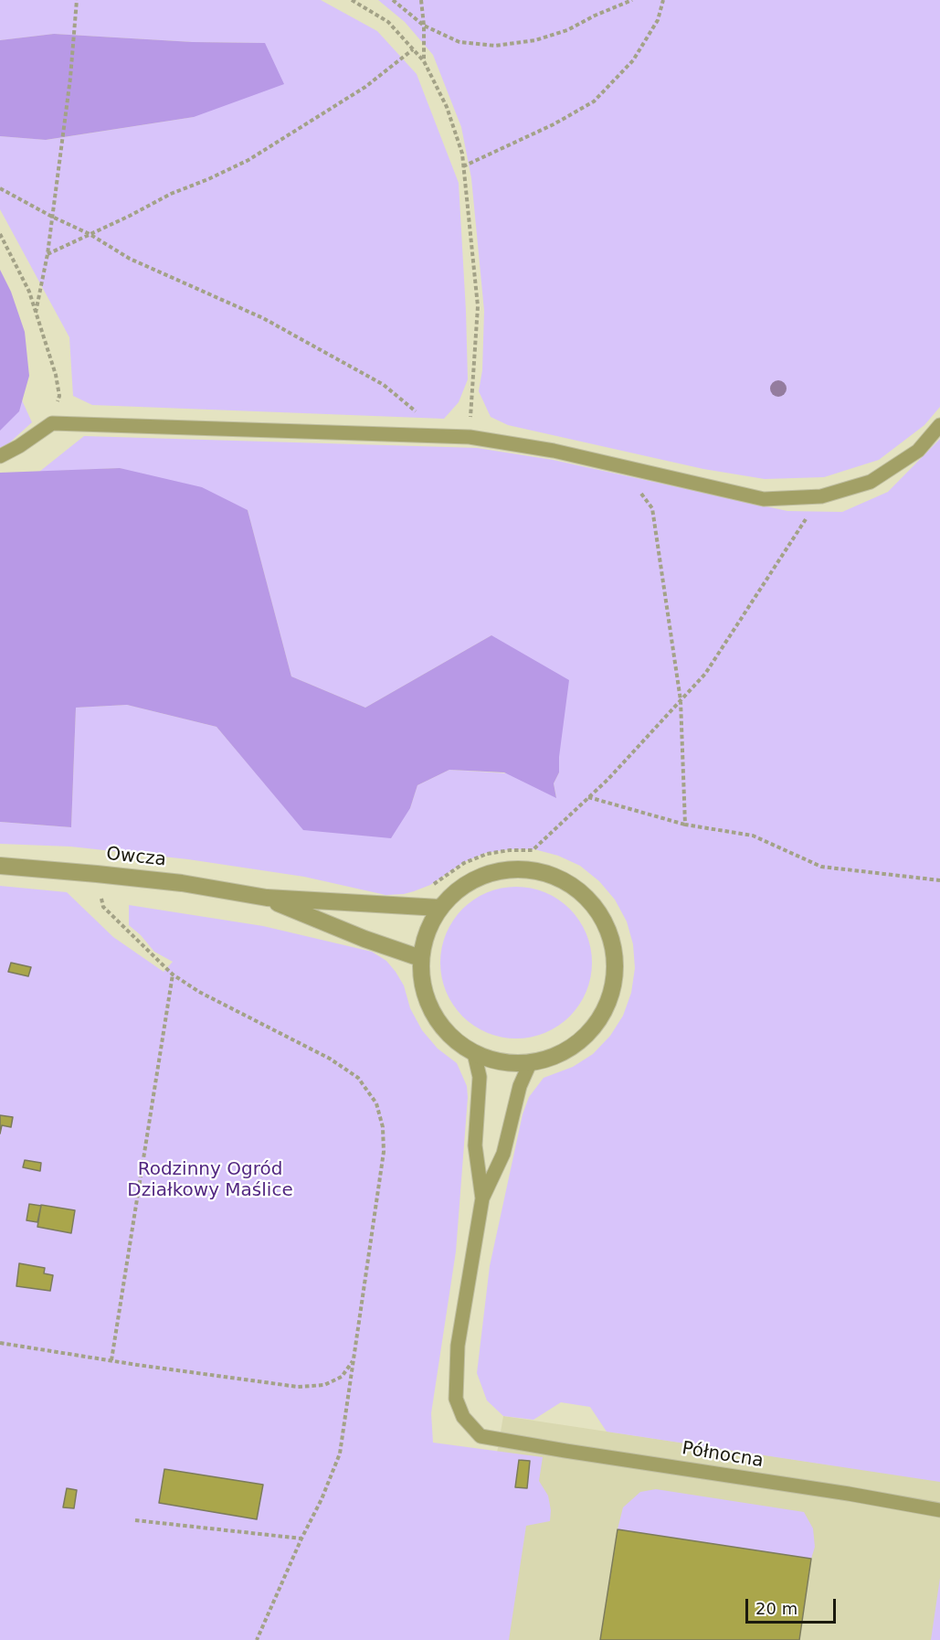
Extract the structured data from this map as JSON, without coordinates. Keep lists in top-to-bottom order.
{
  "streets": {
    "street": ["Owcza"],
    "lane": ["Północna"]
  },
  "parks": ["Rodzinny Ogród Działkowy Maślice"],
  "scale_bar": "20 m"
}
